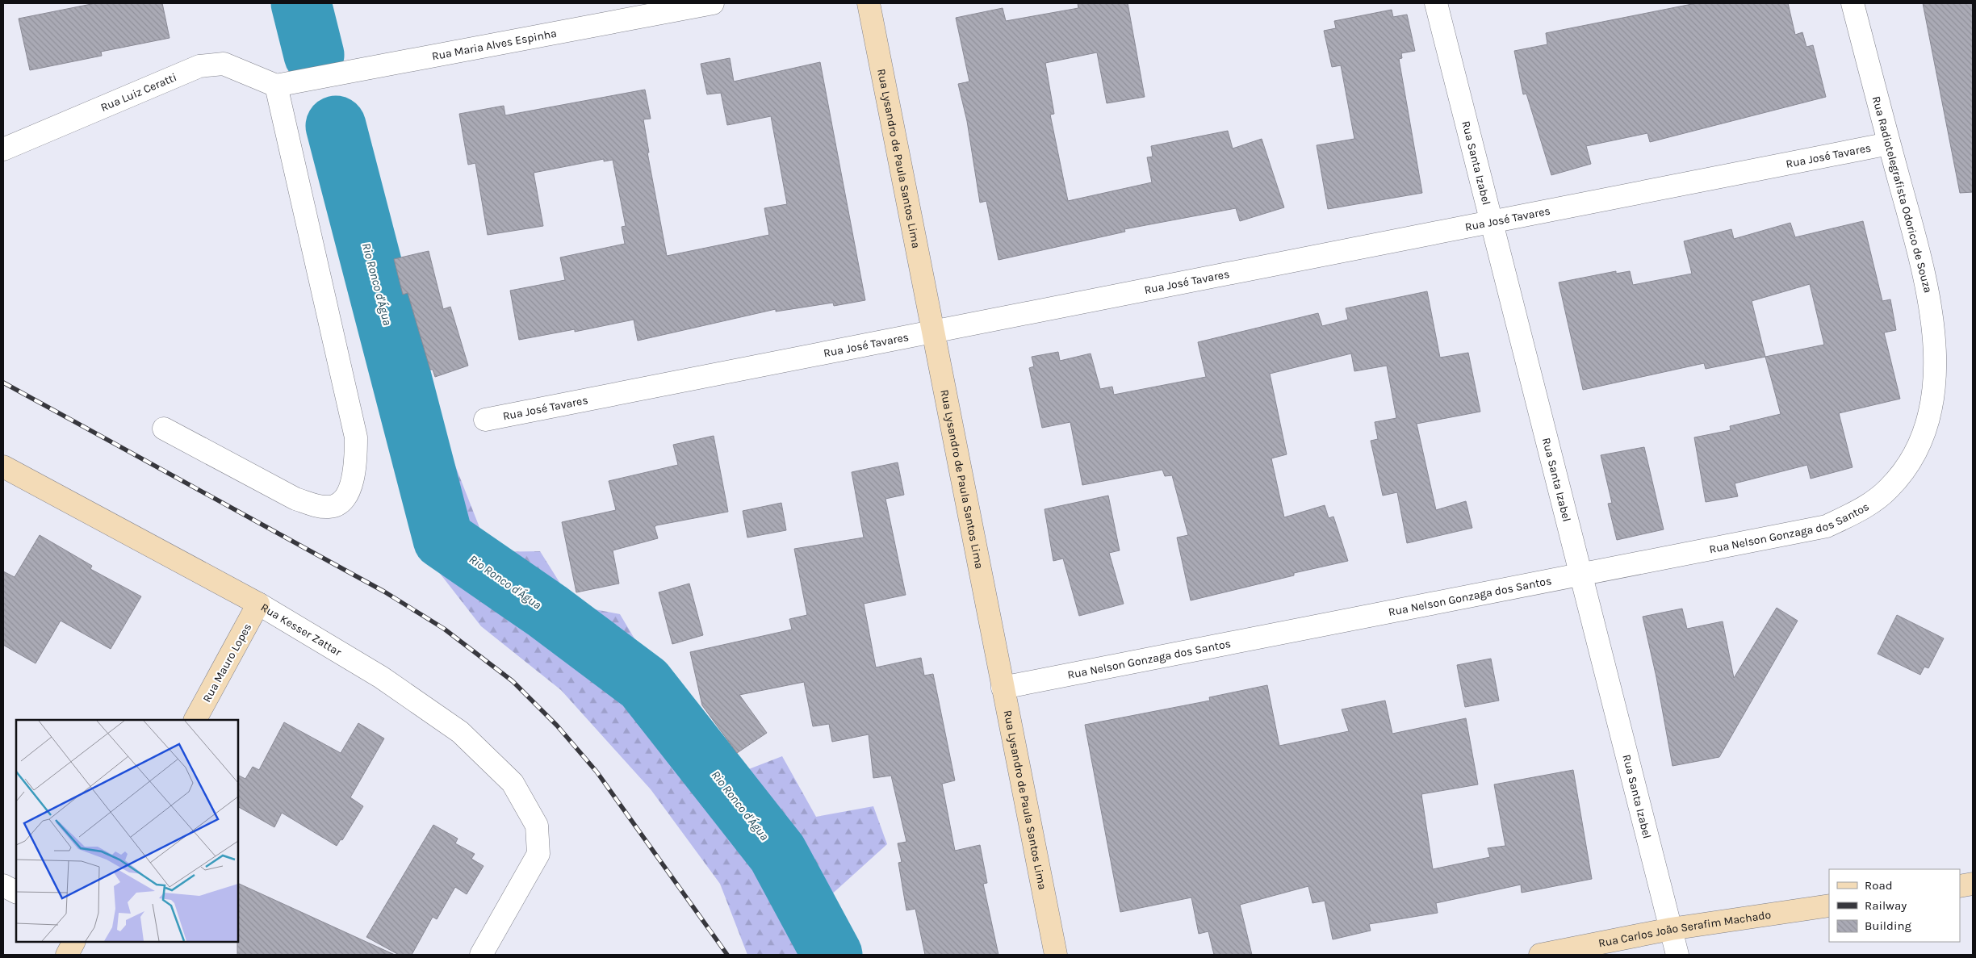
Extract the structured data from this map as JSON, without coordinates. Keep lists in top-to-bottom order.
{
  "streets": {
    "street": [
      "Rua Maria Alves Espinha",
      "Rua Luiz Ceratti",
      "Rua José Tavares",
      "Rua Lysandro de Paula Santos Lima",
      "Rua Santa Izabel",
      "Rua Radiotelegrafista Odorico de Souza",
      "Rua Nelson Gonzaga dos Santos",
      "Rua Kesser Zattar",
      "Rua Mauro Lopes",
      "Rua Carlos João Serafim Machado"
    ]
  },
  "crossings": [
    ["Rua Maria Alves Espinha", "Rua Luiz Ceratti"],
    ["Rua José Tavares", "Rua Lysandro de Paula Santos Lima"],
    ["Rua José Tavares", "Rua Santa Izabel"],
    ["Rua José Tavares", "Rua Radiotelegrafista Odorico de Souza"],
    ["Rua Lysandro de Paula Santos Lima", "Rua Nelson Gonzaga dos Santos"],
    ["Rua Santa Izabel", "Rua Nelson Gonzaga dos Santos"],
    ["Rua Santa Izabel", "Rua Carlos João Serafim Machado"],
    ["Rua Radiotelegrafista Odorico de Souza", "Rua Nelson Gonzaga dos Santos"],
    ["Rua Kesser Zattar", "Rua Mauro Lopes"]
  ],
  "water": ["Rio Ronco d'Água"],
  "legend": ["Road", "Railway", "Building"]
}
